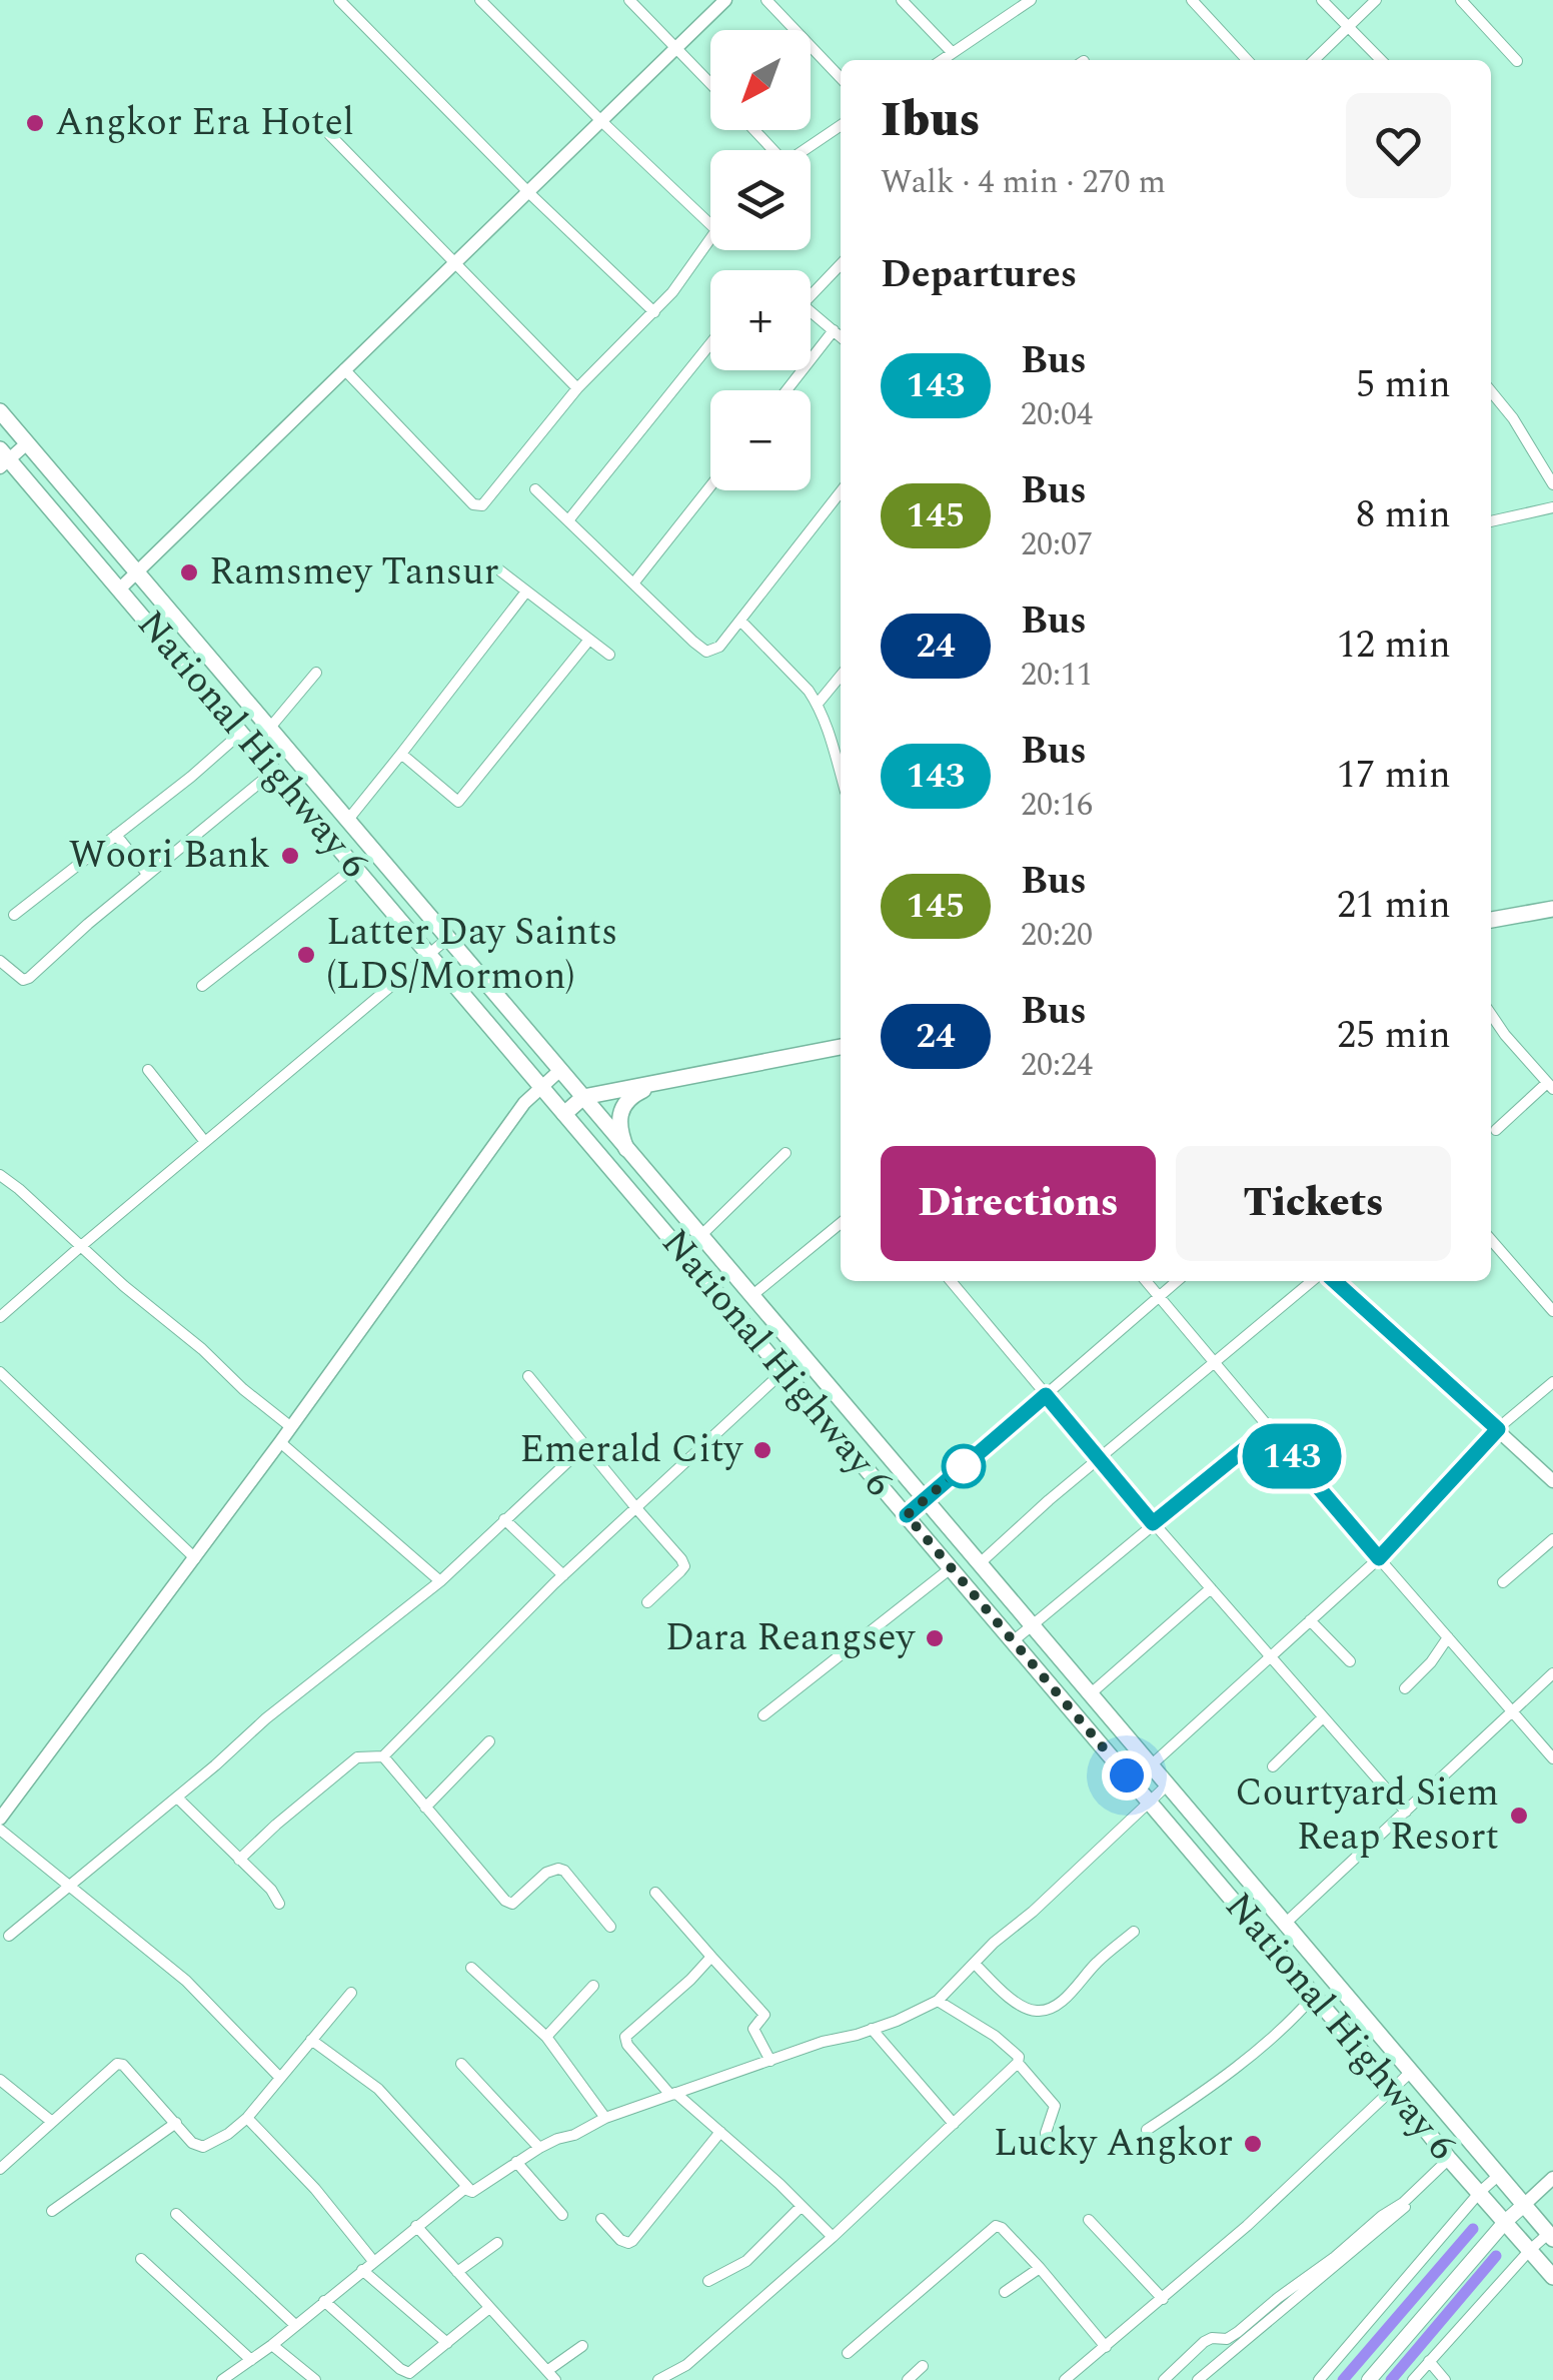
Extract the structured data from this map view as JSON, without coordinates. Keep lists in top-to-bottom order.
{
  "streets": {
    "main road": ["National Highway 6"]
  },
  "places": [
    "Angkor Era Hotel",
    "Ramsmey Tansur",
    "Woori Bank",
    "Latter Day Saints (LDS/Mormon)",
    "Emerald City",
    "Dara Reangsey",
    "Courtyard Siem Reap Resort",
    "Lucky Angkor"
  ],
  "lines": ["bus line 143"],
  "north": "bottom left",
  "page": {
    "on_map": "143",
    "map_buttons": ["+", "−"],
    "heading": [
      ["Ibus", "Walk · 4 min · 270 m"],
      "Departures"
    ],
    "list": [
      {
        "mark": "143",
        "name": "Bus",
        "note": "20:04",
        "value": "5 min"
      },
      {
        "mark": "145",
        "name": "Bus",
        "note": "20:07",
        "value": "8 min"
      },
      {
        "mark": "24",
        "name": "Bus",
        "note": "20:11",
        "value": "12 min"
      },
      {
        "mark": "143",
        "name": "Bus",
        "note": "20:16",
        "value": "17 min"
      },
      {
        "mark": "145",
        "name": "Bus",
        "note": "20:20",
        "value": "21 min"
      },
      {
        "mark": "24",
        "name": "Bus",
        "note": "20:24",
        "value": "25 min"
      }
    ],
    "buttons": ["Directions", "Tickets"]
  }
}
